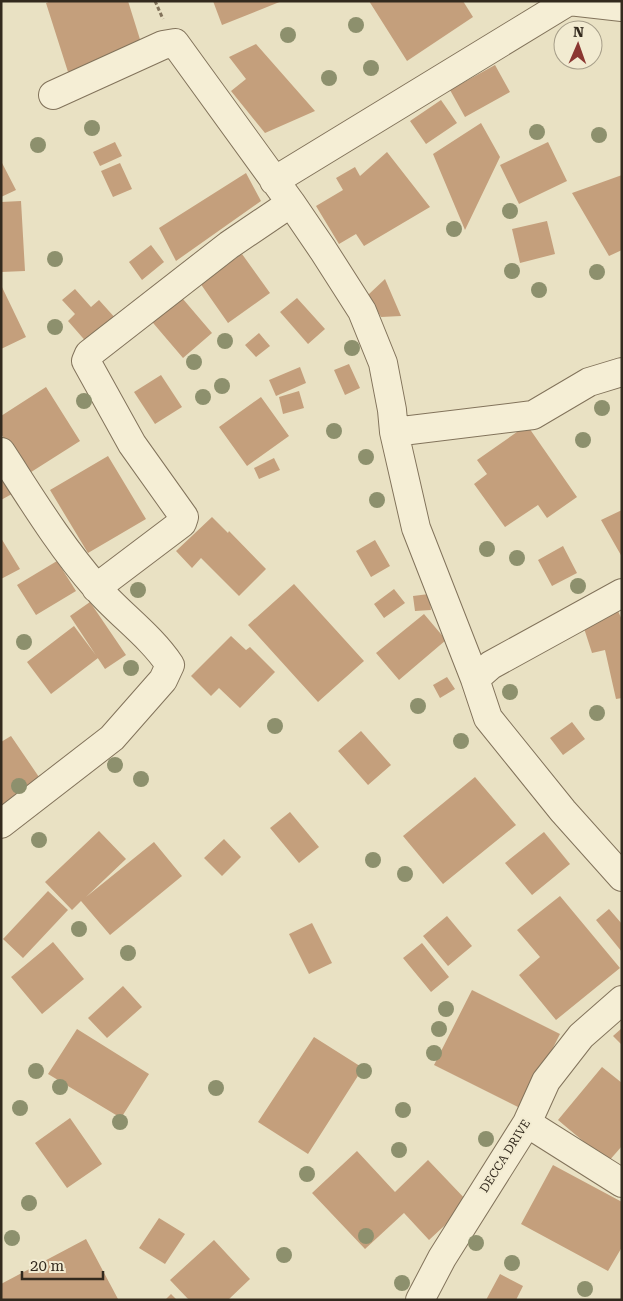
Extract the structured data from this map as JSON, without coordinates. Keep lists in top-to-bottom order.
{
  "streets": {
    "street": ["DECCA DRIVE"]
  },
  "scale_bar": "20 m",
  "north": "top"
}
